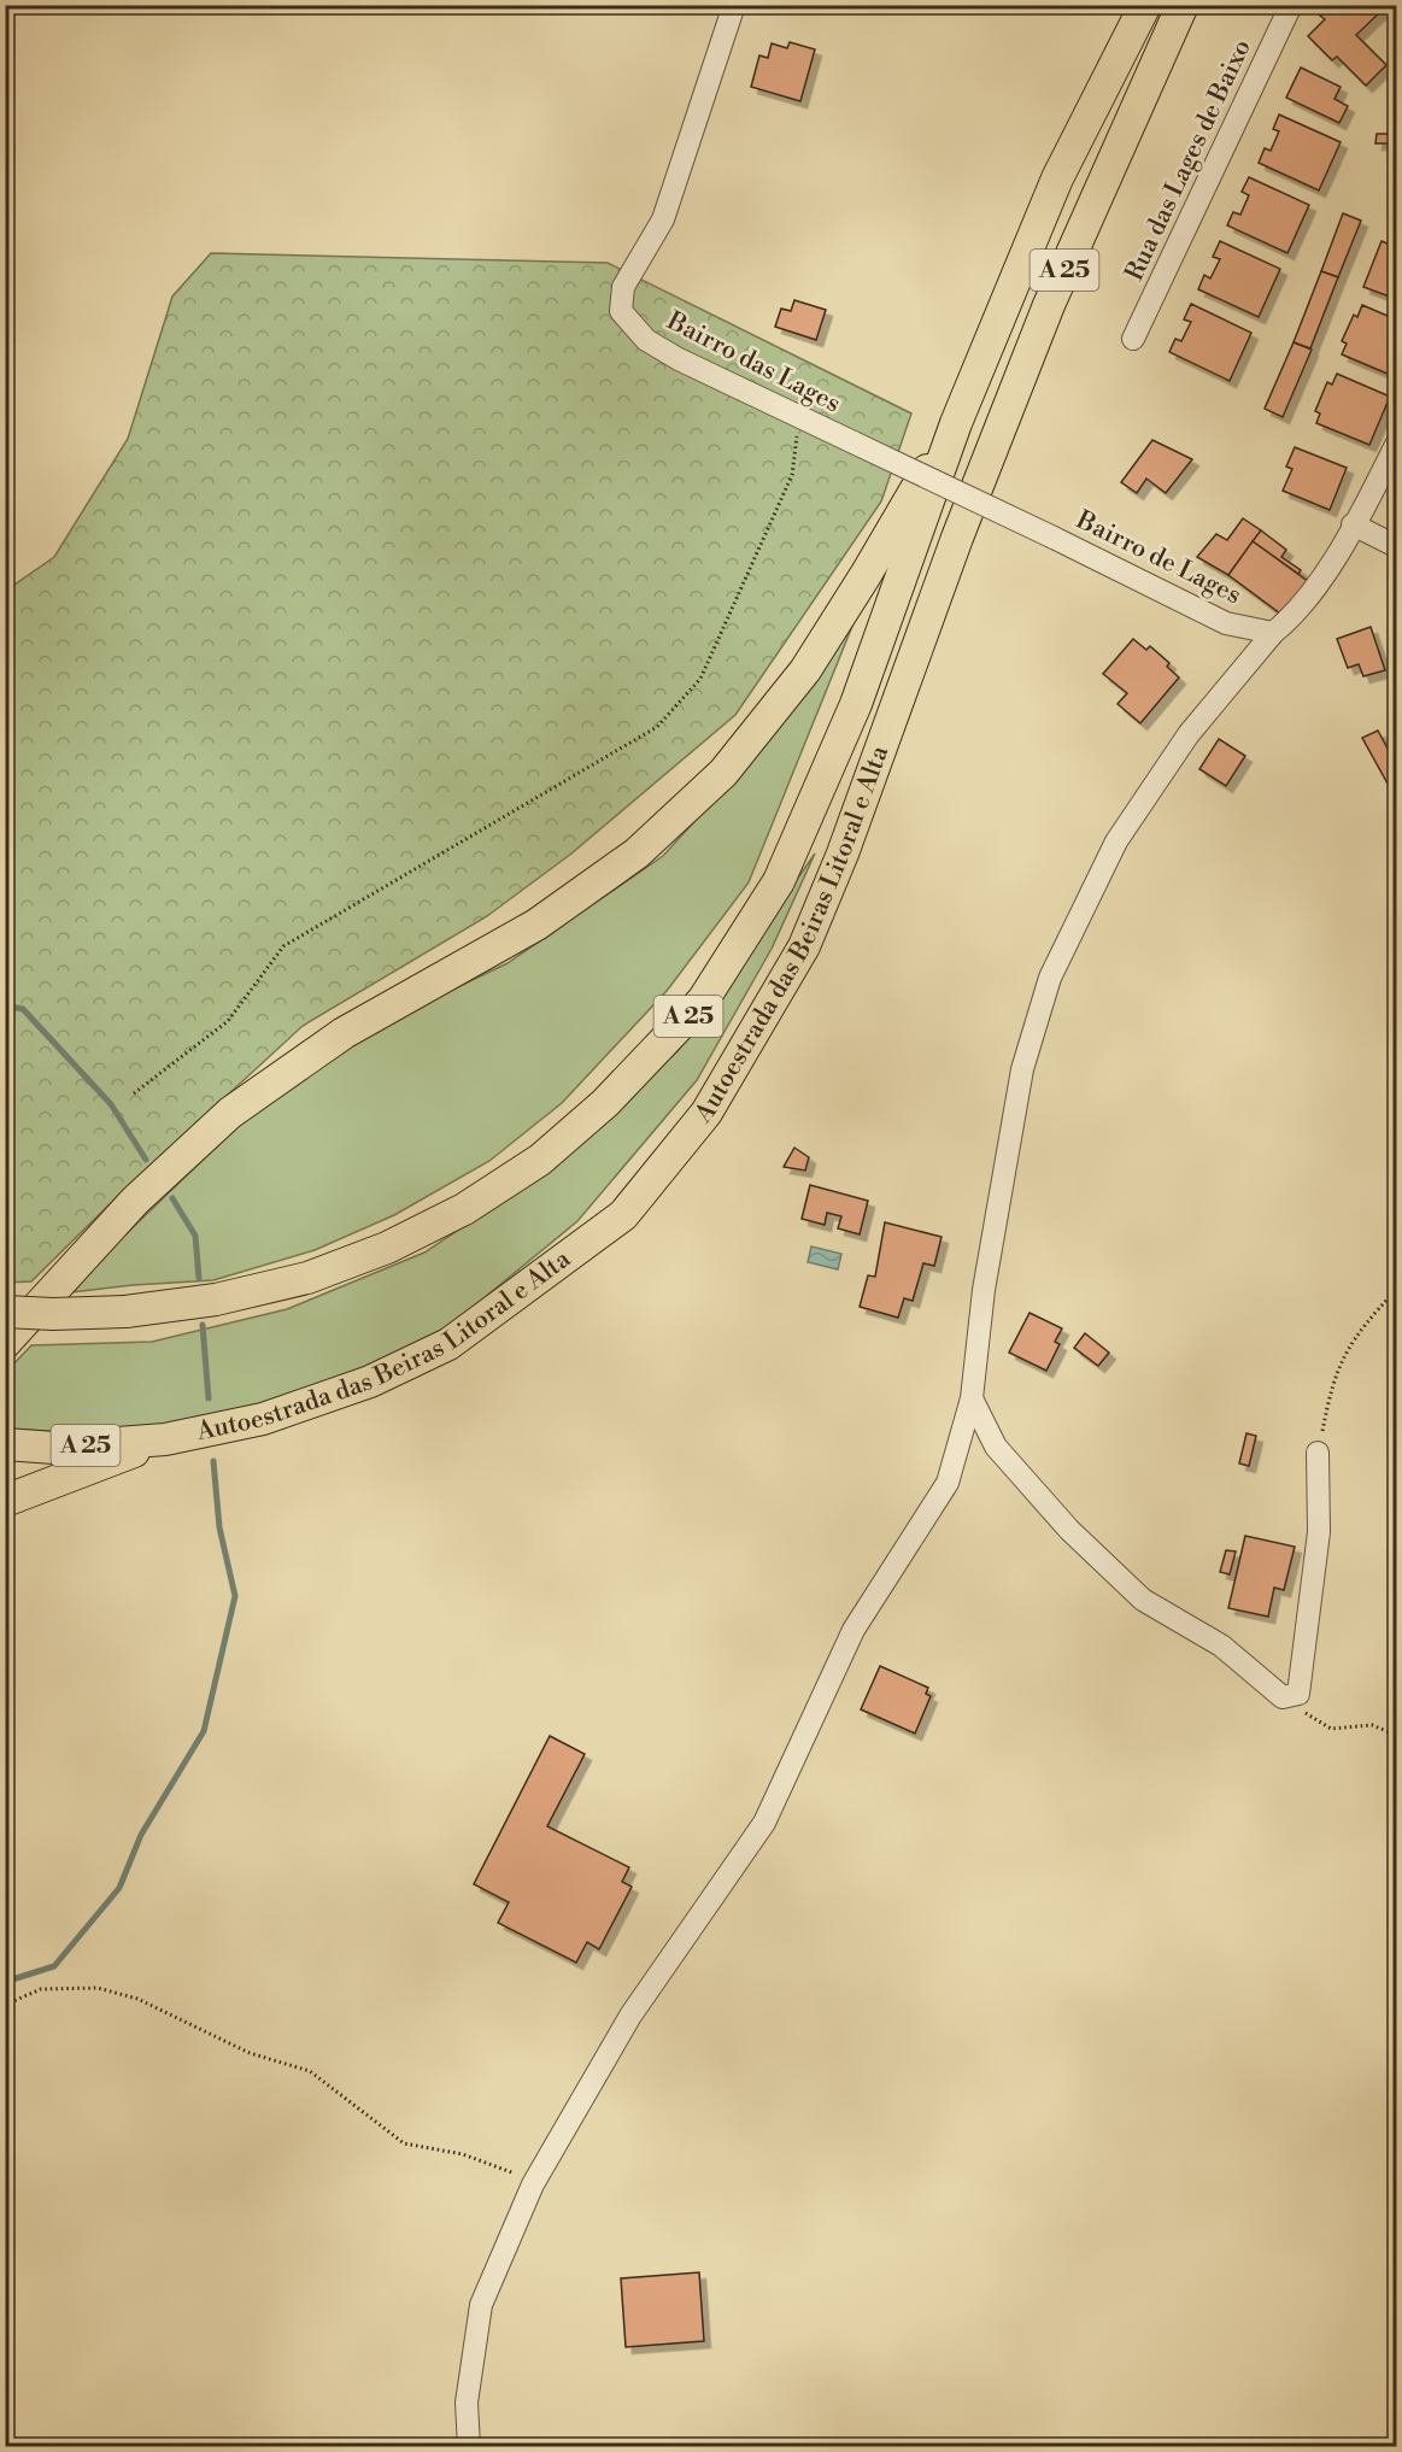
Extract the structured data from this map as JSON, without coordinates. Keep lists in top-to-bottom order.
{
  "streets": {
    "highway": ["A 25", "Autoestrada das Beiras Litoral e Alta"],
    "street": ["Rua das Lages de Baixo", "Bairro das Lages", "Bairro de Lages"]
  },
  "crossings": [
    ["Bairro das Lages", "Bairro de Lages"]
  ]
}
